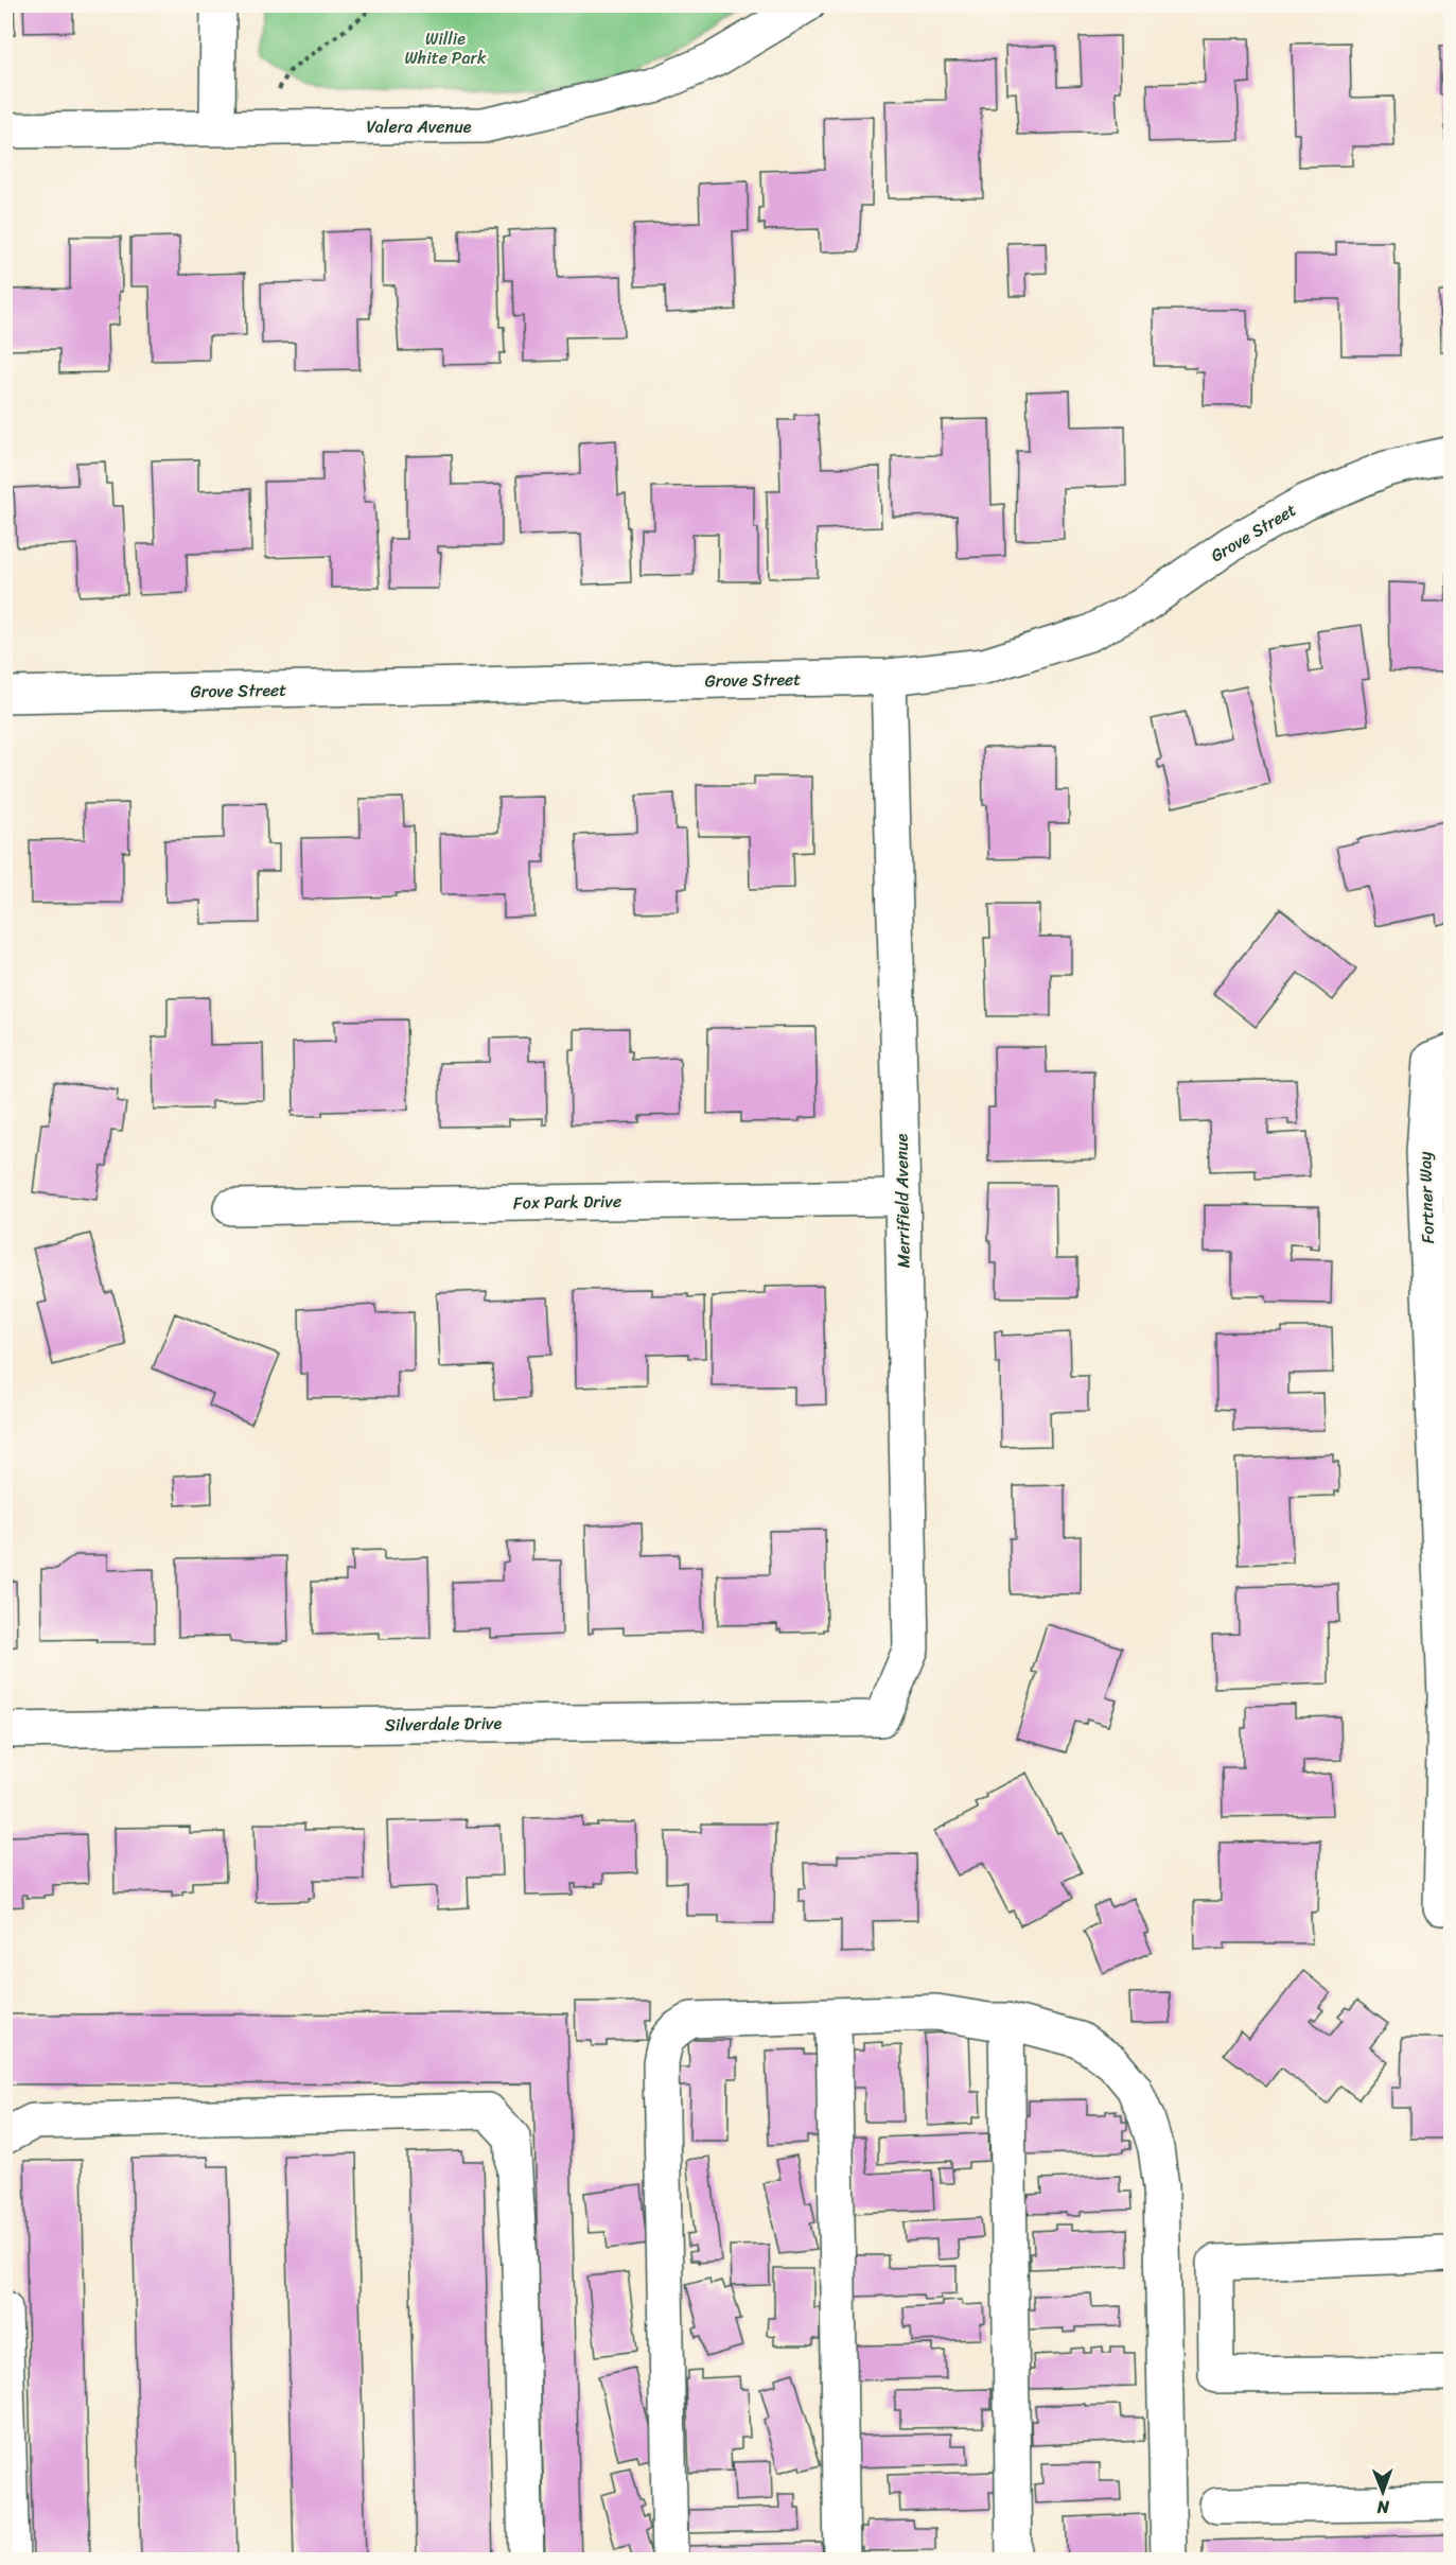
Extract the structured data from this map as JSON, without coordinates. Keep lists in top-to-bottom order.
{
  "streets": {
    "street": [
      "Valera Avenue",
      "Grove Street",
      "Fortner Way",
      "Merrifield Avenue",
      "Fox Park Drive",
      "Silverdale Drive"
    ]
  },
  "crossings": [
    ["Grove Street", "Merrifield Avenue"],
    ["Merrifield Avenue", "Fox Park Drive"],
    ["Merrifield Avenue", "Silverdale Drive"]
  ],
  "parks": ["Willie White Park"],
  "north": "bottom"
}
